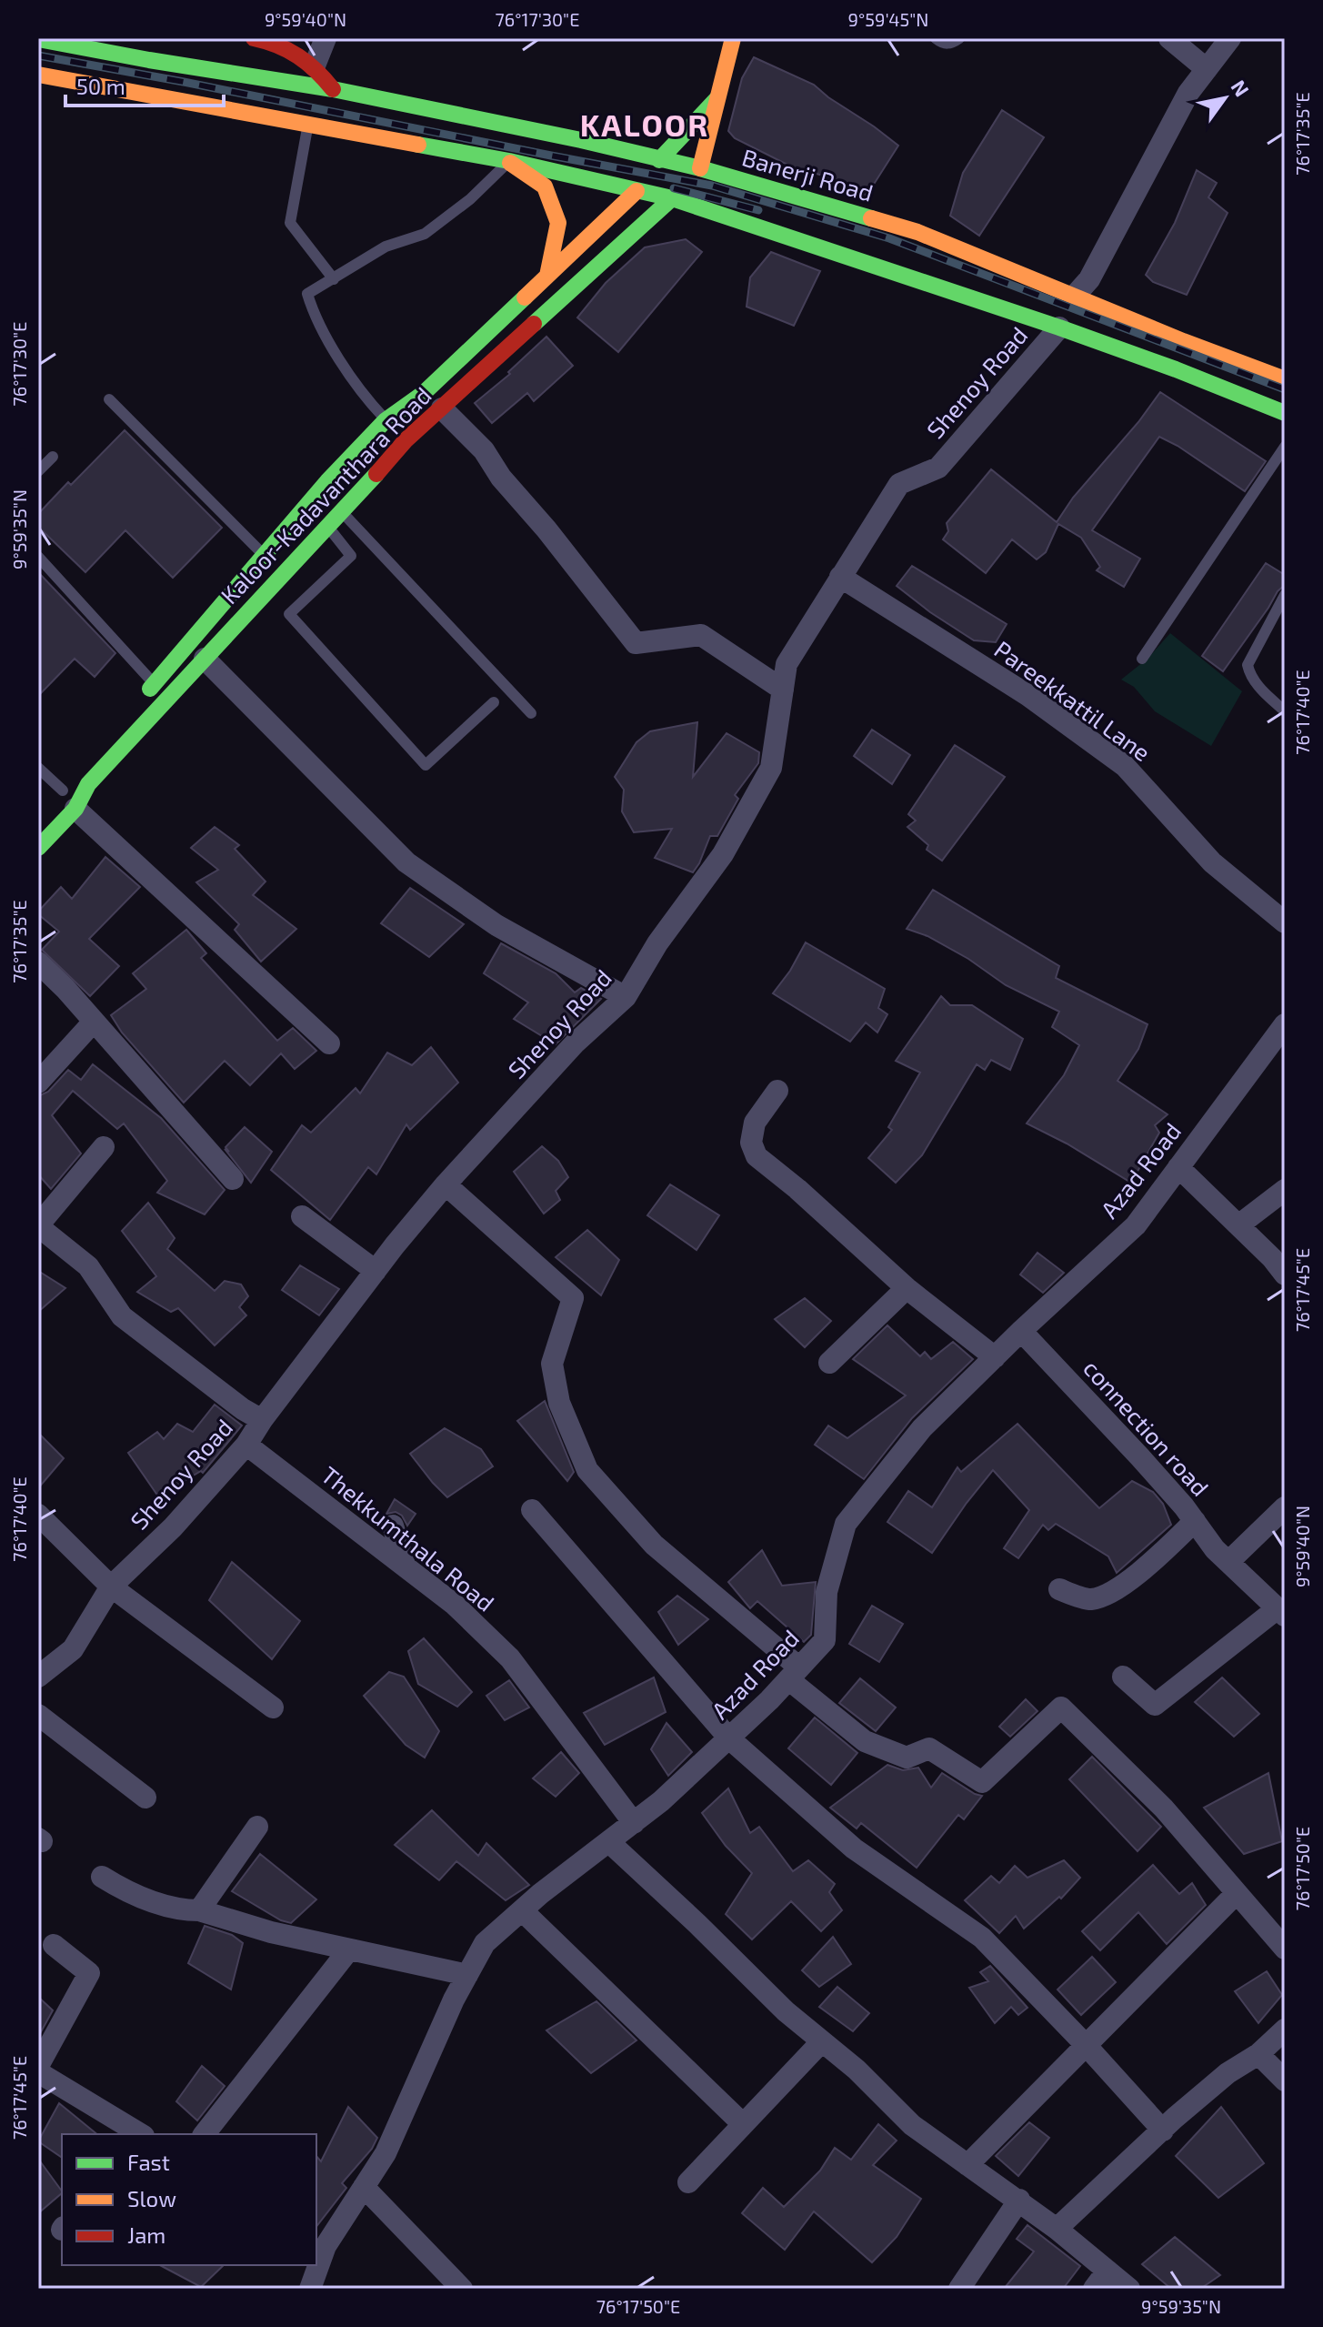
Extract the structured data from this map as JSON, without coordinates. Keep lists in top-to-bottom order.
{
  "streets": {
    "main road": ["Banerji Road", "Kaloor-Kadavanthara Road"],
    "street": [
      "Shenoy Road",
      "Pareekkattil Lane",
      "Azad Road",
      "connection road",
      "Thekkumthala Road"
    ]
  },
  "crossings": [
    ["Banerji Road", "Shenoy Road"],
    ["Banerji Road", "Kaloor-Kadavanthara Road"],
    ["Shenoy Road", "Pareekkattil Lane"],
    ["Shenoy Road", "Thekkumthala Road"],
    ["Azad Road", "connection road"],
    ["Azad Road", "Thekkumthala Road"]
  ],
  "districts": ["KALOOR"],
  "legend": ["Fast", "Slow", "Jam"],
  "scale_bar": "50 m",
  "north": "top right",
  "coordinates": [
    "9°59'40\"N",
    "76°17'30\"E",
    "9°59'45\"N",
    "76°17'35\"E",
    "9°59'35\"N",
    "76°17'40\"E",
    "76°17'45\"E",
    "76°17'50\"E"
  ]
}
